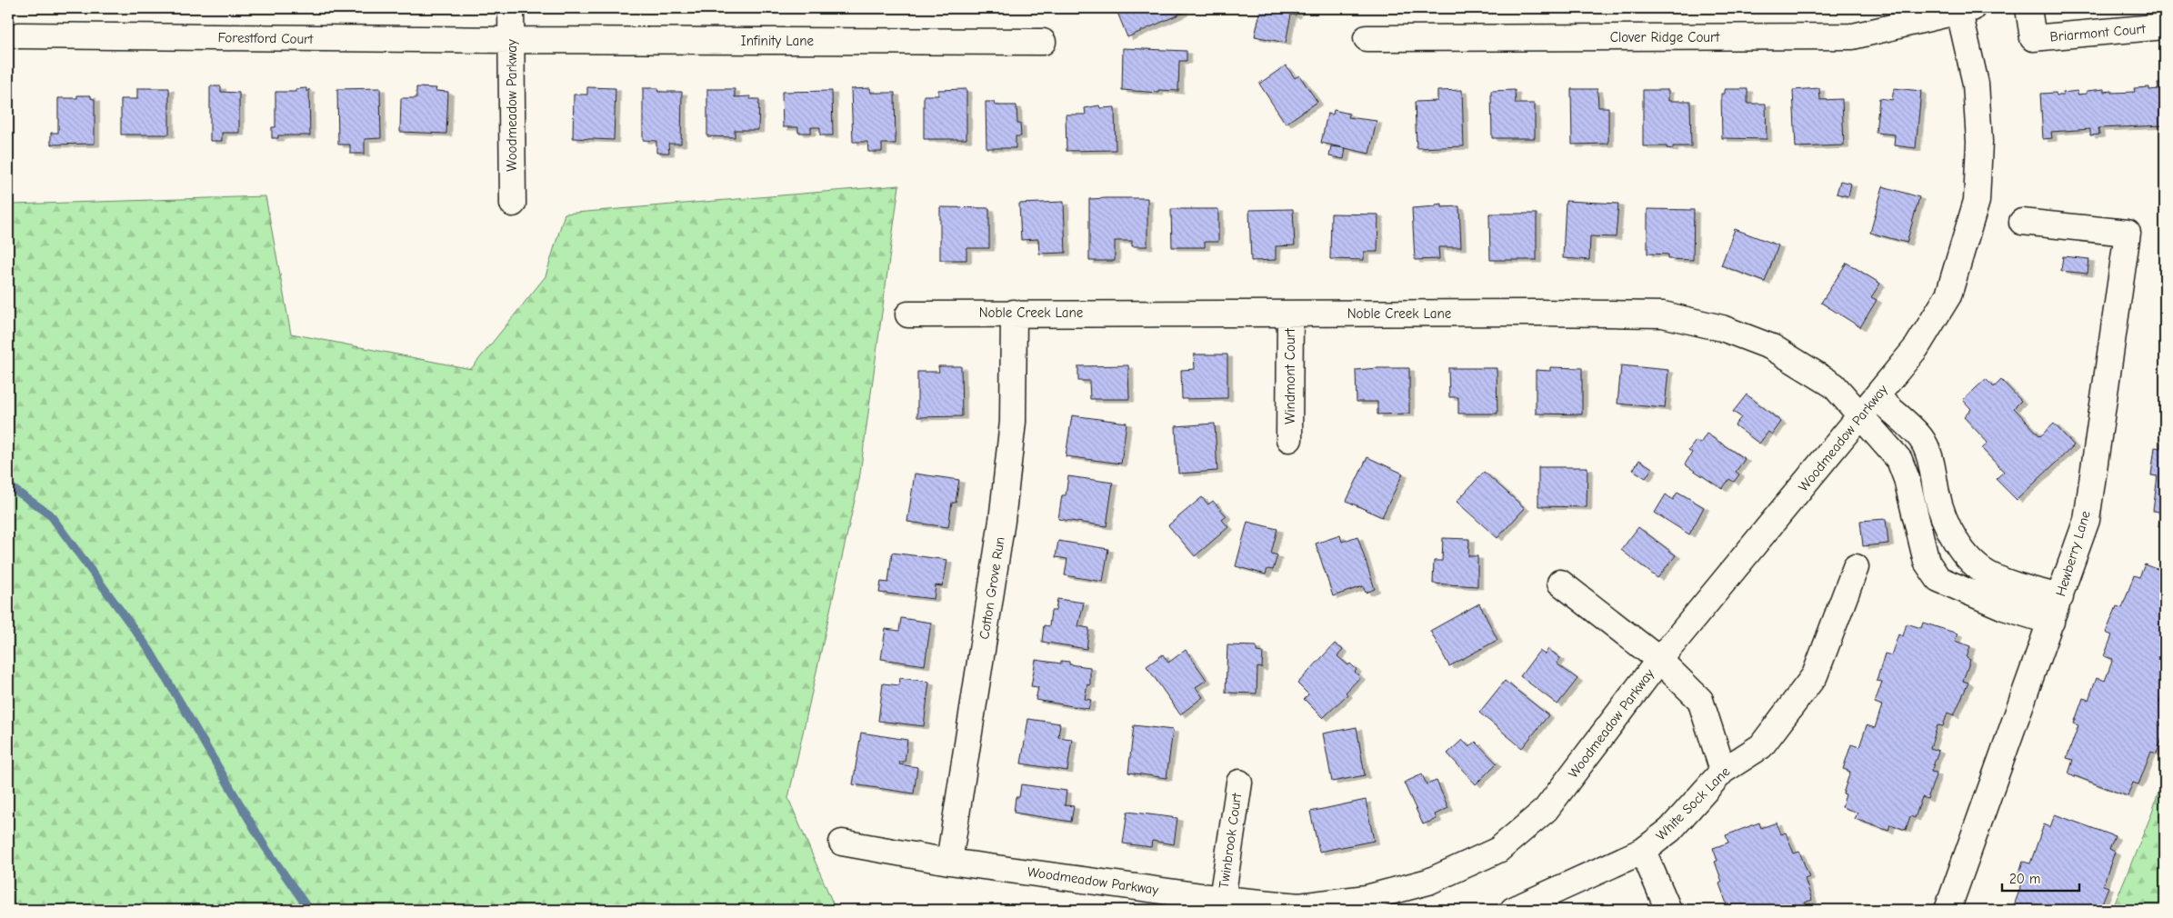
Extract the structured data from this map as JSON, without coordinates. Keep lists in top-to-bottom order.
{
  "streets": {
    "street": [
      "Briarmont Court",
      "Clover Ridge Court",
      "Forestford Court",
      "Infinity Lane",
      "Woodmeadow Parkway",
      "Noble Creek Lane",
      "Windmont Court",
      "Hewberry Lane",
      "Cotton Grove Run",
      "White Sock Lane",
      "Twinbrook Court"
    ]
  },
  "crossings": [
    ["Clover Ridge Court", "Woodmeadow Parkway"],
    ["Forestford Court", "Infinity Lane"],
    ["Forestford Court", "Woodmeadow Parkway"],
    ["Infinity Lane", "Woodmeadow Parkway"],
    ["Woodmeadow Parkway", "Noble Creek Lane"],
    ["Woodmeadow Parkway", "Cotton Grove Run"],
    ["Woodmeadow Parkway", "Twinbrook Court"],
    ["Noble Creek Lane", "Windmont Court"],
    ["Noble Creek Lane", "Hewberry Lane"],
    ["Noble Creek Lane", "Cotton Grove Run"]
  ],
  "scale_bar": "20 m"
}
